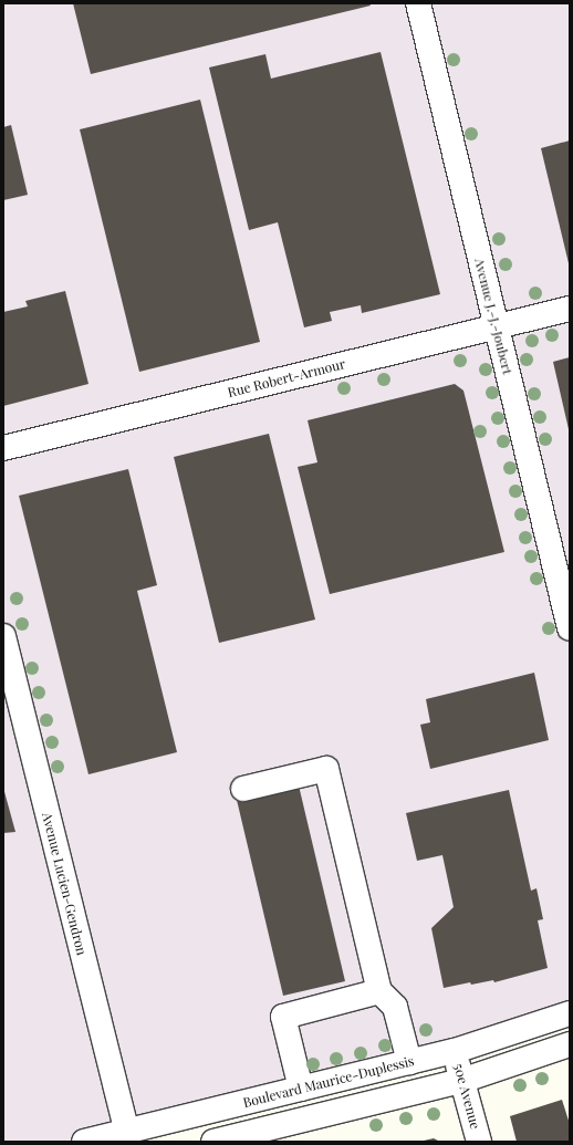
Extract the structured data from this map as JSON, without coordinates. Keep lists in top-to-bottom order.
{
  "streets": {
    "street": [
      "Avenue J.-J.-Joubert",
      "Rue Robert-Armour",
      "Avenue Lucien-Gendron",
      "Boulevard Maurice-Duplessis",
      "50e Avenue"
    ]
  },
  "crossings": [
    ["Avenue J.-J.-Joubert", "Rue Robert-Armour"],
    ["Avenue Lucien-Gendron", "Boulevard Maurice-Duplessis"],
    ["Boulevard Maurice-Duplessis", "50e Avenue"]
  ]
}
